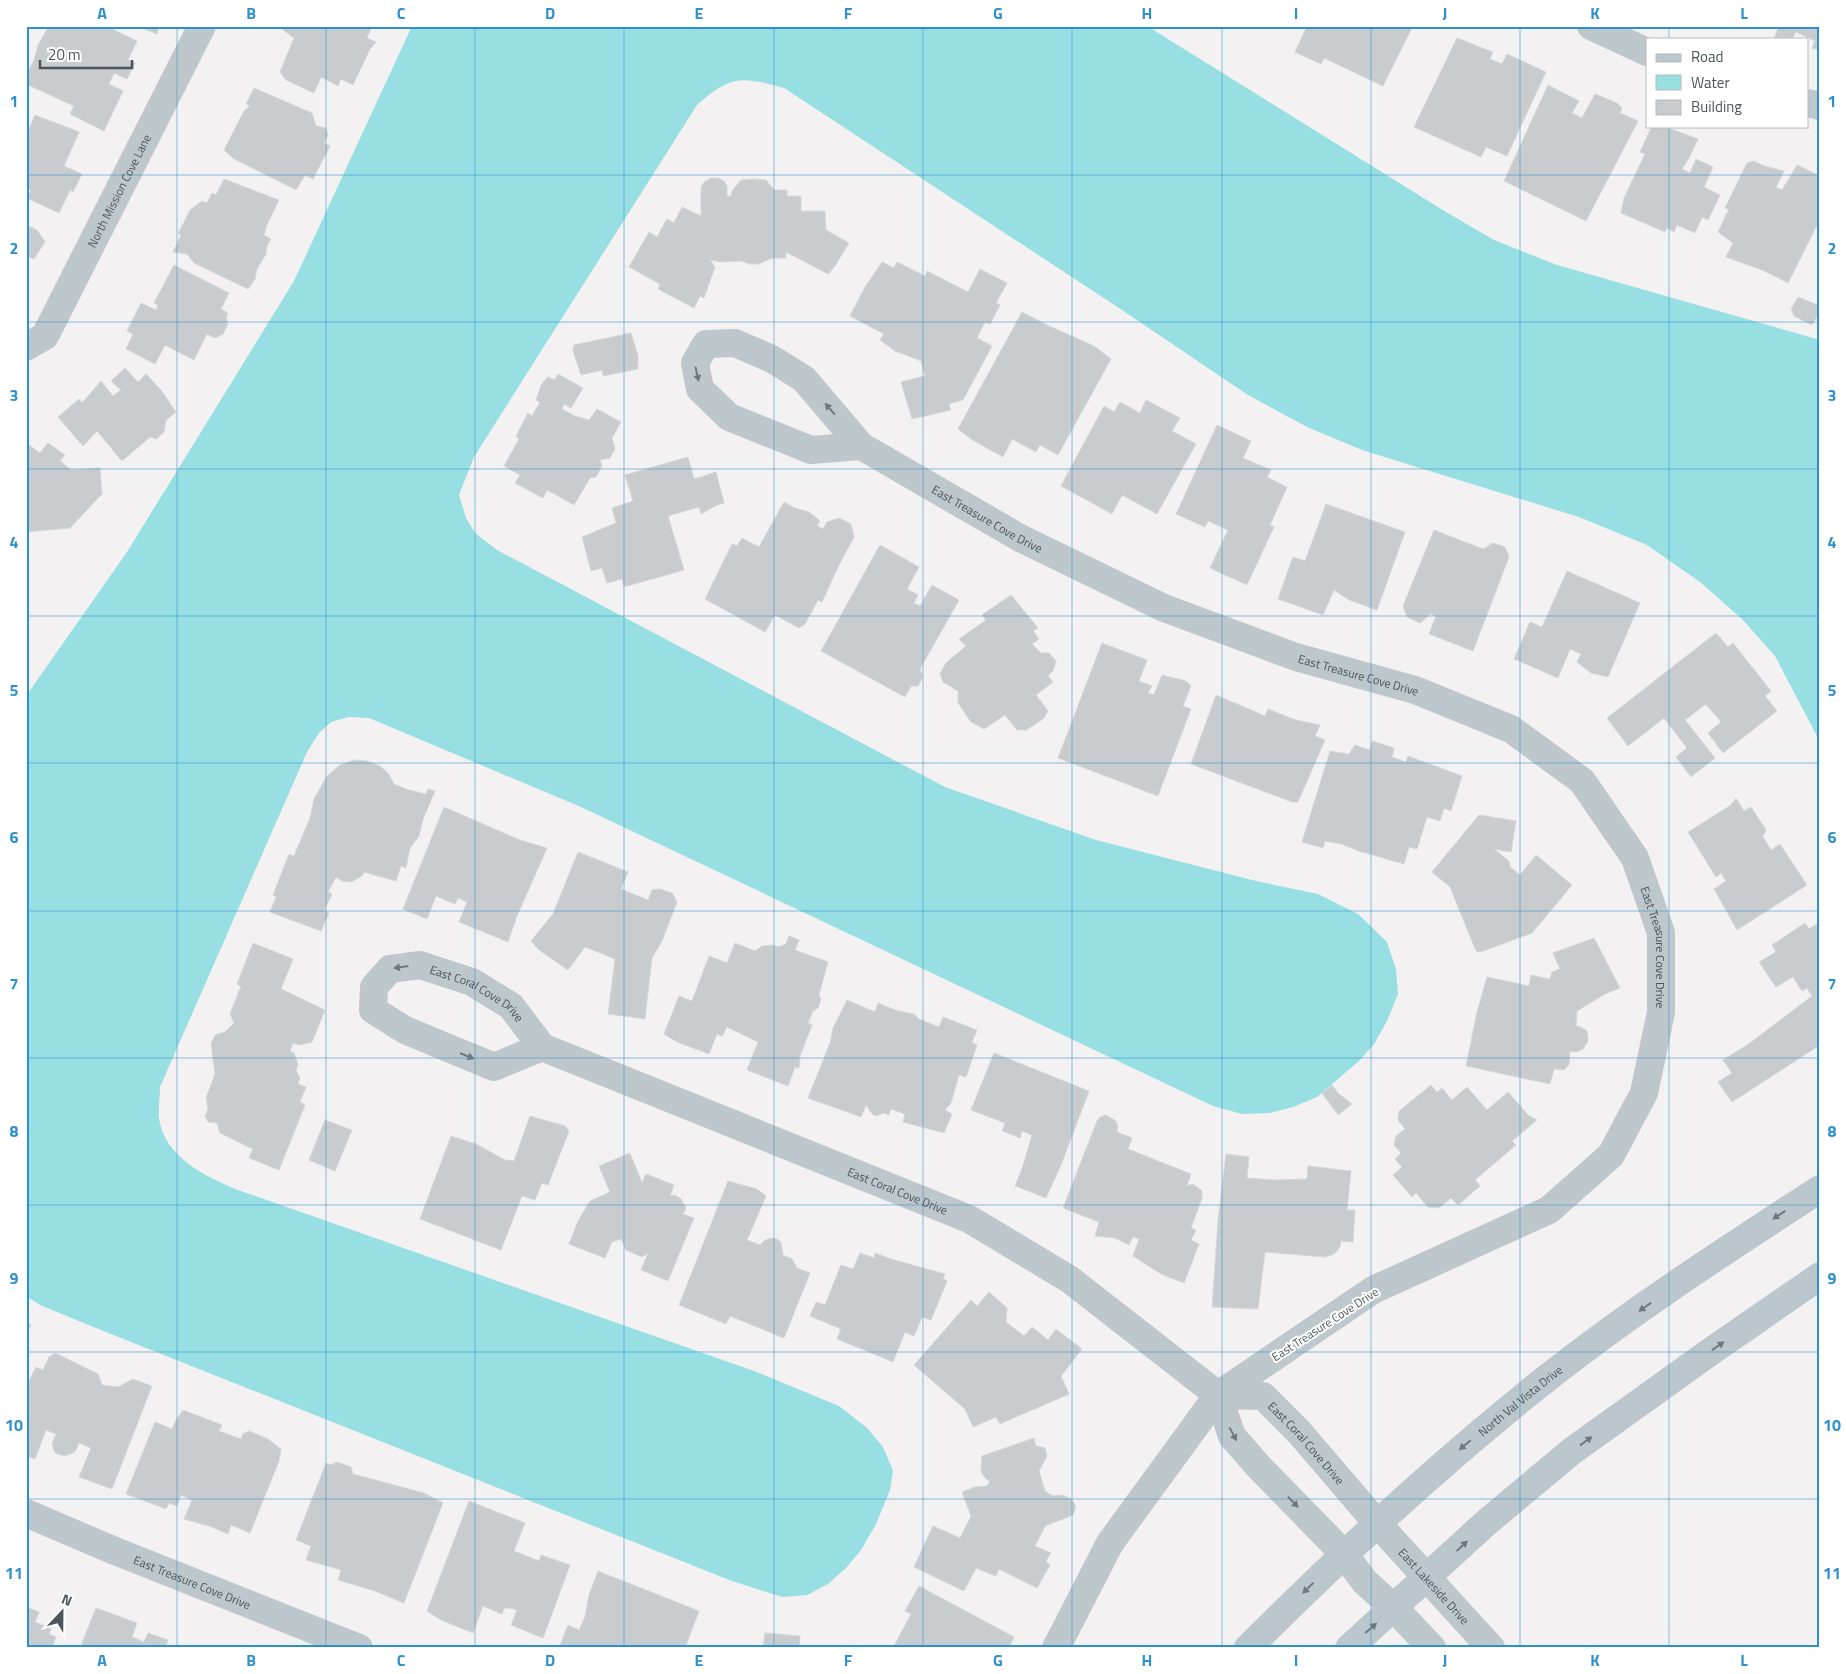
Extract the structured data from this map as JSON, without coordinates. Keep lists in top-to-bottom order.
{
  "streets": {
    "main road": ["North Val Vista Drive"],
    "street": [
      "North Mission Cove Lane",
      "East Treasure Cove Drive",
      "East Coral Cove Drive",
      "East Lakeside Drive"
    ]
  },
  "crossings": [
    ["East Treasure Cove Drive", "East Coral Cove Drive"],
    ["East Coral Cove Drive", "North Val Vista Drive"],
    ["East Coral Cove Drive", "East Lakeside Drive"],
    ["North Val Vista Drive", "East Lakeside Drive"]
  ],
  "legend": ["Road", "Water", "Building"],
  "scale_bar": "20 m",
  "north": "top",
  "grid": {
    "columns": [
      "A",
      "B",
      "C",
      "D",
      "E",
      "F",
      "G",
      "H",
      "I",
      "J",
      "K",
      "L"
    ],
    "rows": [
      "1",
      "2",
      "3",
      "4",
      "5",
      "6",
      "7",
      "8",
      "9",
      "10",
      "11"
    ]
  }
}
